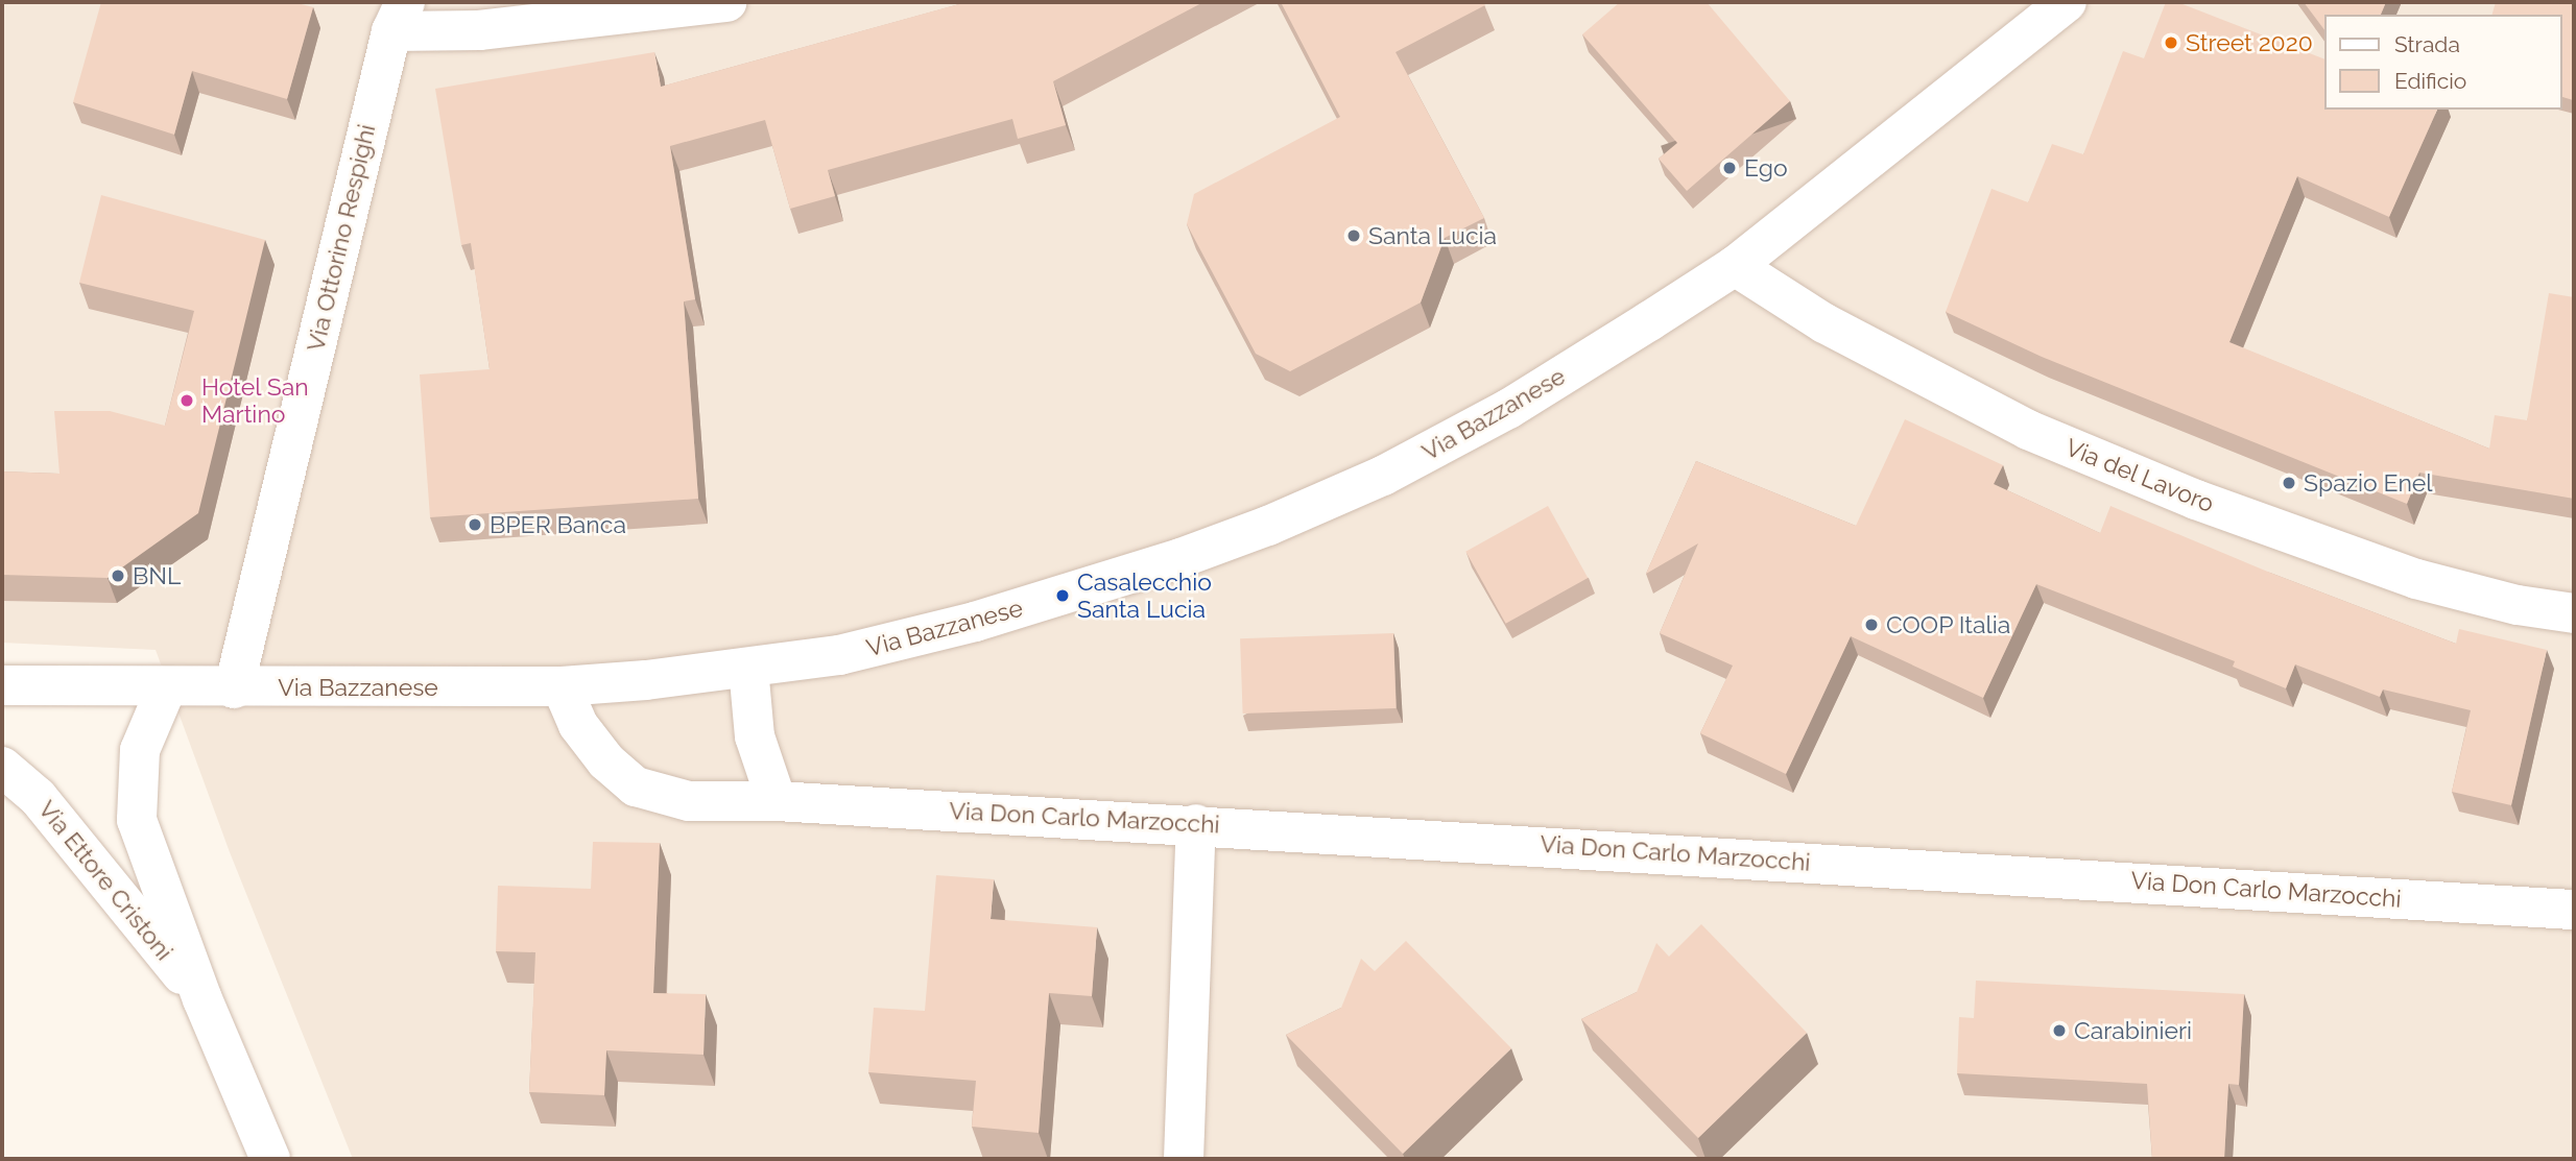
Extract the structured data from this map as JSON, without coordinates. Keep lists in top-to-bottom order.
{
  "streets": {
    "street": [
      "Via Ottorino Respighi",
      "Via Bazzanese",
      "Via del Lavoro",
      "Via Don Carlo Marzocchi",
      "Via Ettore Cristoni"
    ]
  },
  "crossings": [
    ["Via Ottorino Respighi", "Via Bazzanese"],
    ["Via Bazzanese", "Via del Lavoro"],
    ["Via Bazzanese", "Via Don Carlo Marzocchi"],
    ["Via Bazzanese", "Via Ettore Cristoni"]
  ],
  "places": [
    "Street 2020",
    "Ego",
    "Santa Lucia",
    "Hotel San Martino",
    "Spazio Enel",
    "BPER Banca",
    "BNL",
    "Casalecchio Santa Lucia",
    "COOP Italia",
    "Carabinieri"
  ],
  "legend": ["Strada", "Edificio"]
}
